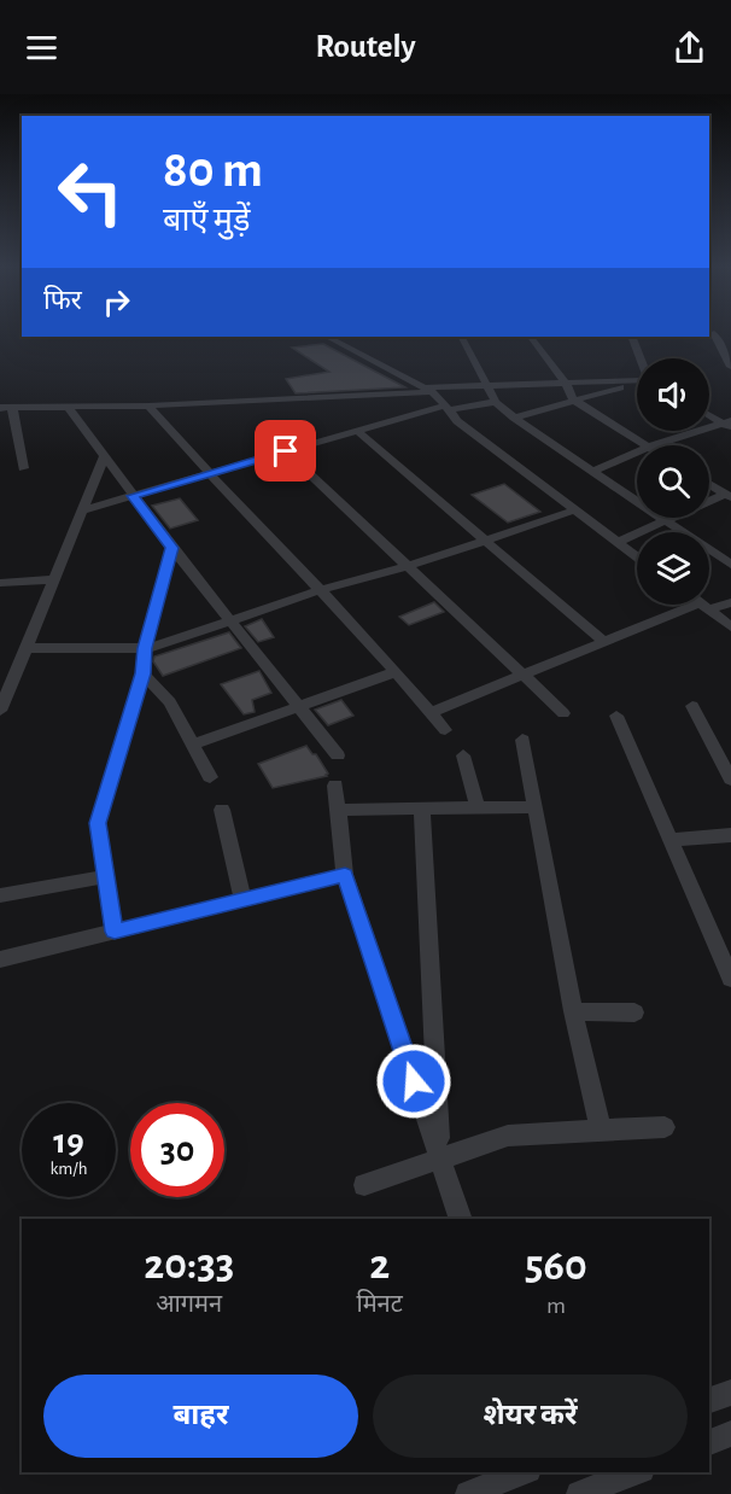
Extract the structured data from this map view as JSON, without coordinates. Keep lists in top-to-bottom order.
{
  "page": {
    "header": "Routely",
    "turn": ["80 m", "बाएँ मुड़ें"],
    "then": "फिर",
    "speed": "19 km/h",
    "limit": "30",
    "eta": [
      "20:33",
      "आगमन",
      "2",
      "मिनट",
      "560",
      "m"
    ],
    "buttons": ["बाहर", "शेयर करें"]
  }
}
